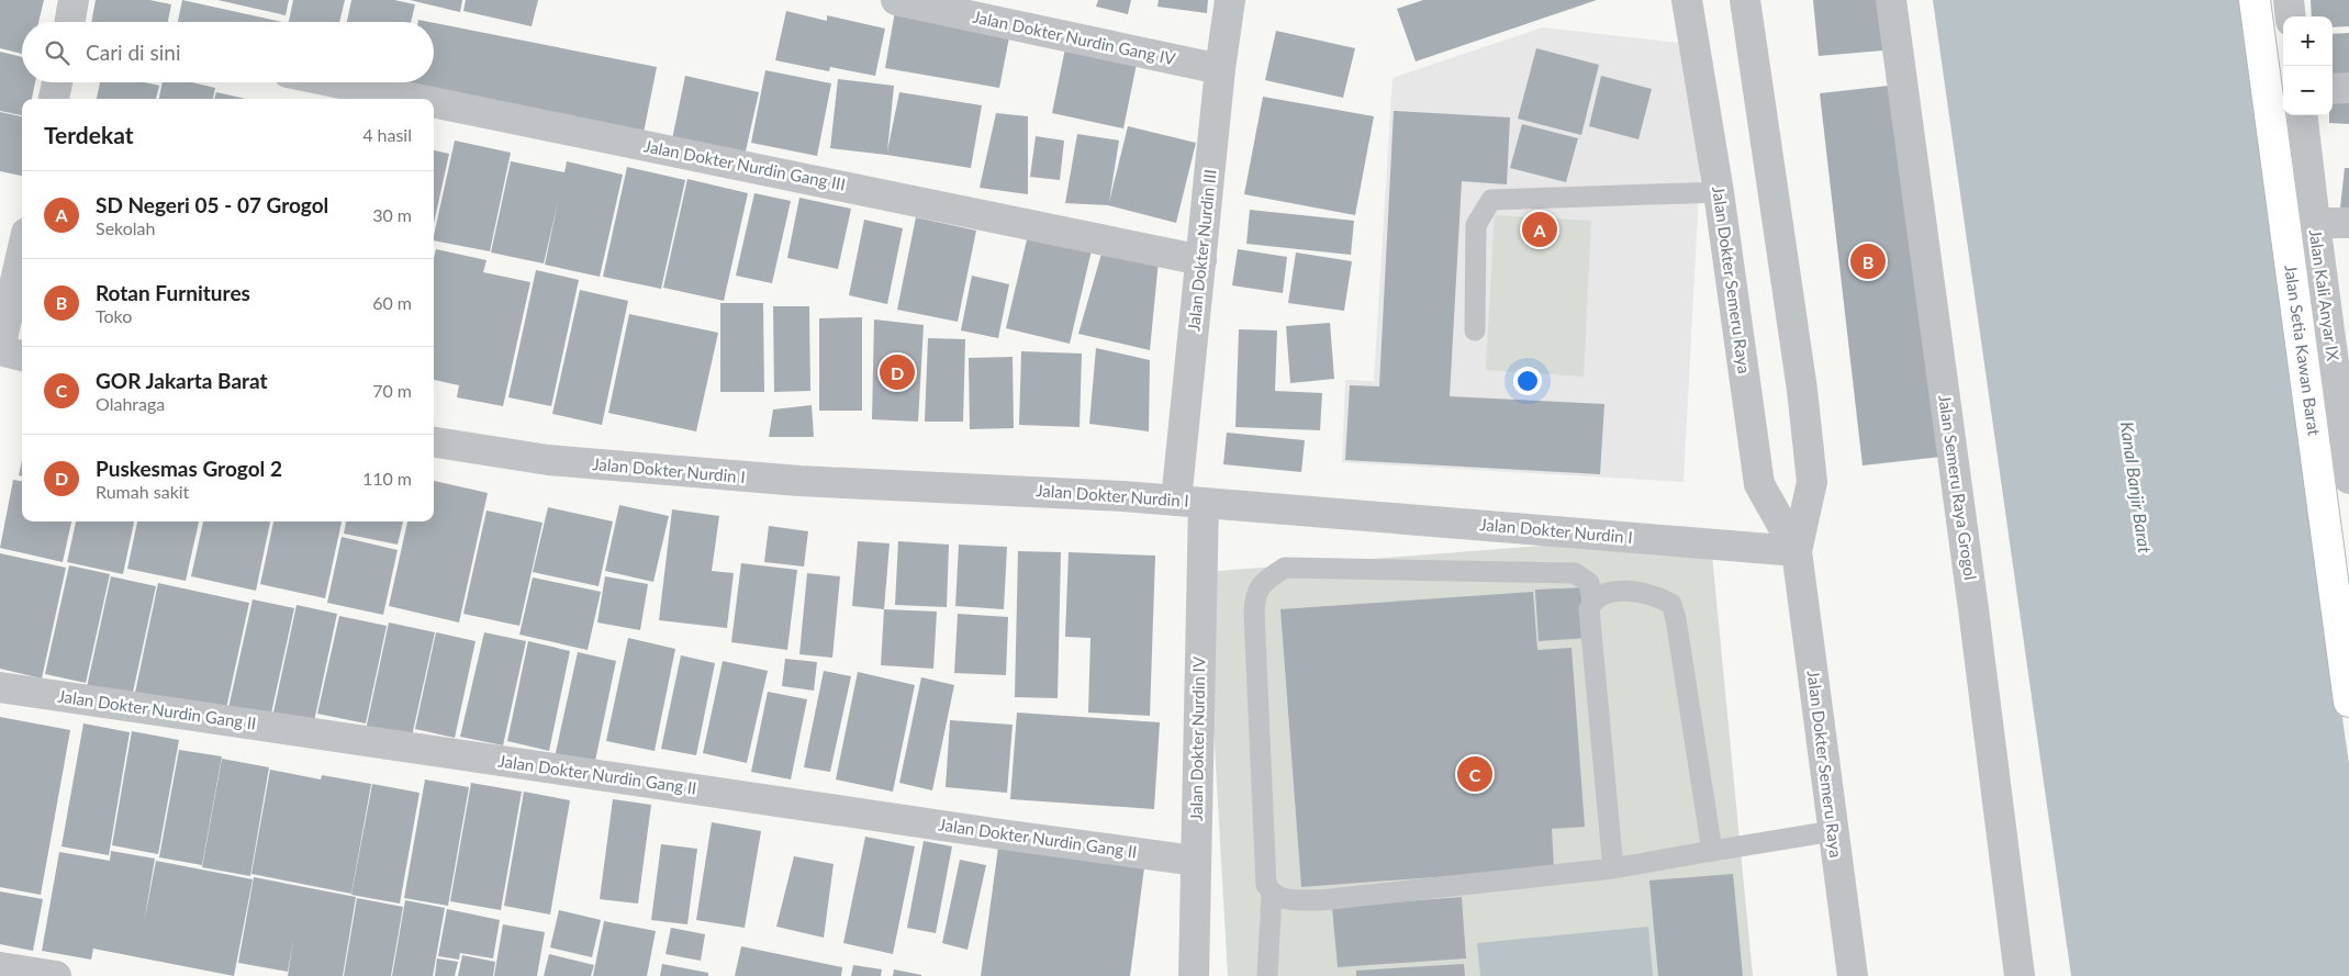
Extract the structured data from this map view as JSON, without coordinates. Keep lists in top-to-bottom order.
{
  "streets": {
    "main road": ["Jalan Setia Kawan Barat"],
    "street": [
      "Jalan Dokter Nurdin Gang IV",
      "Jalan Dokter Nurdin Gang III",
      "Jalan Dokter Nurdin III",
      "Jalan Dokter Semeru Raya",
      "Jalan Kali Anyar IX",
      "Jalan Dokter Nurdin I",
      "Jalan Semeru Raya Grogol",
      "Jalan Dokter Nurdin Gang II",
      "Jalan Dokter Nurdin IV"
    ]
  },
  "crossings": [
    ["Jalan Dokter Nurdin Gang IV", "Jalan Dokter Nurdin III"],
    ["Jalan Dokter Nurdin Gang III", "Jalan Dokter Nurdin III"],
    ["Jalan Dokter Nurdin III", "Jalan Dokter Nurdin I"],
    ["Jalan Dokter Nurdin III", "Jalan Dokter Nurdin IV"],
    ["Jalan Dokter Semeru Raya", "Jalan Dokter Nurdin I"],
    ["Jalan Dokter Nurdin I", "Jalan Dokter Nurdin IV"],
    ["Jalan Dokter Nurdin Gang II", "Jalan Dokter Nurdin IV"]
  ],
  "water": ["Kanal Banjir Barat"],
  "page": {
    "map_buttons": ["+", "−"],
    "search": "Cari di sini",
    "heading": ["Terdekat", "4 hasil"],
    "list": [
      {
        "mark": "A",
        "name": "SD Negeri 05 - 07 Grogol",
        "note": "Sekolah",
        "value": "30 m"
      },
      {
        "mark": "B",
        "name": "Rotan Furnitures",
        "note": "Toko",
        "value": "60 m"
      },
      {
        "mark": "C",
        "name": "GOR Jakarta Barat",
        "note": "Olahraga",
        "value": "70 m"
      },
      {
        "mark": "D",
        "name": "Puskesmas Grogol 2",
        "note": "Rumah sakit",
        "value": "110 m"
      }
    ],
    "pins": [
      "A",
      "B",
      "D",
      "C"
    ]
  }
}
